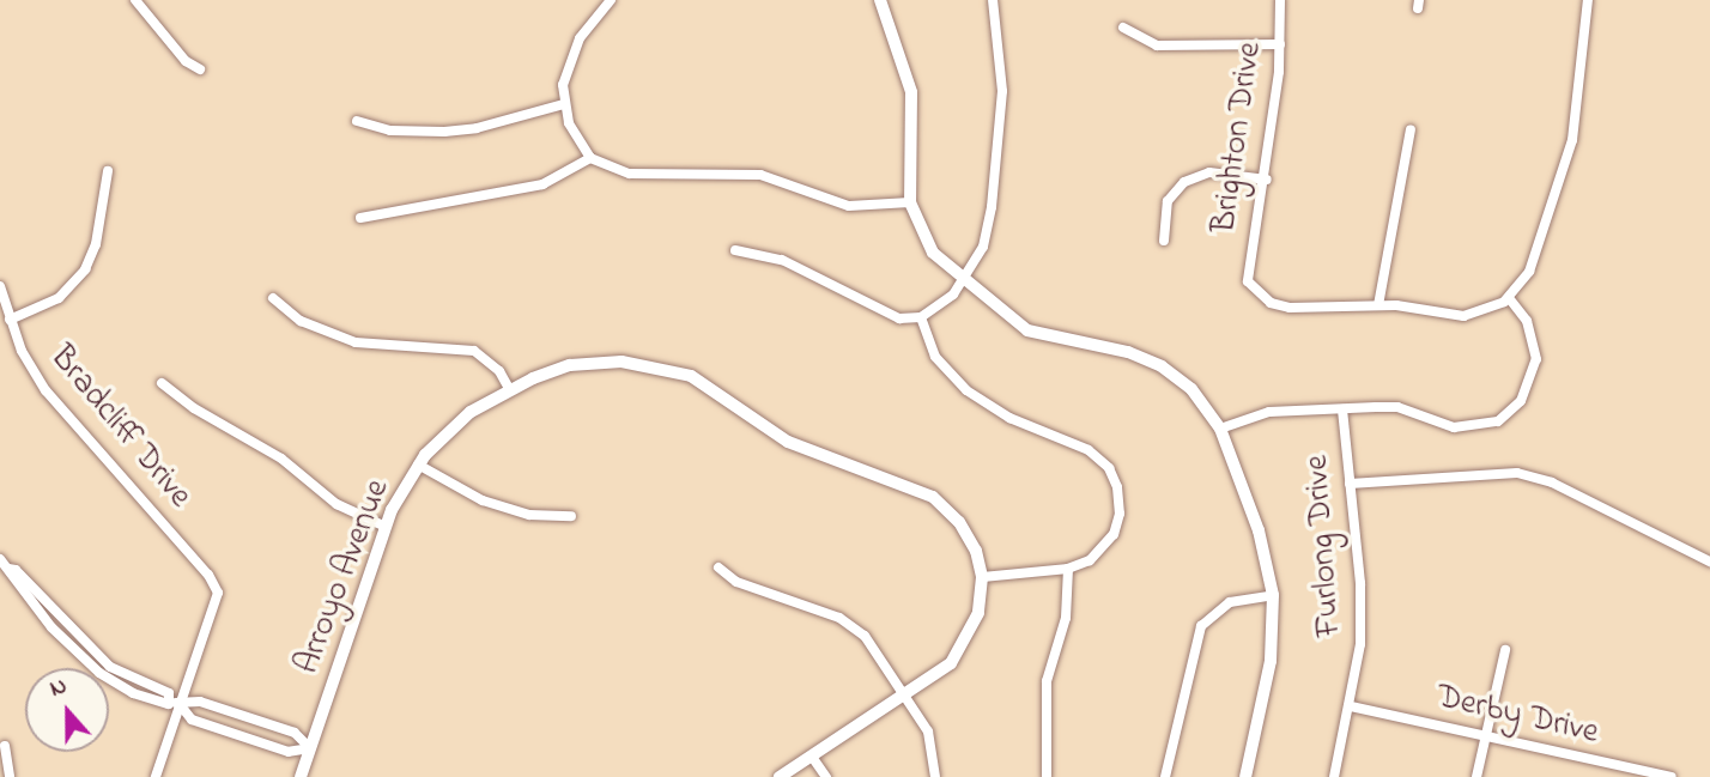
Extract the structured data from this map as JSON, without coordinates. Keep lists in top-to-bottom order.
{
  "streets": {
    "street": [
      "Brighton Drive",
      "Bradcliff Drive",
      "Furlong Drive",
      "Arroyo Avenue",
      "Derby Drive"
    ]
  },
  "crossings": [
    ["Furlong Drive", "Derby Drive"]
  ],
  "north": "top"
}
